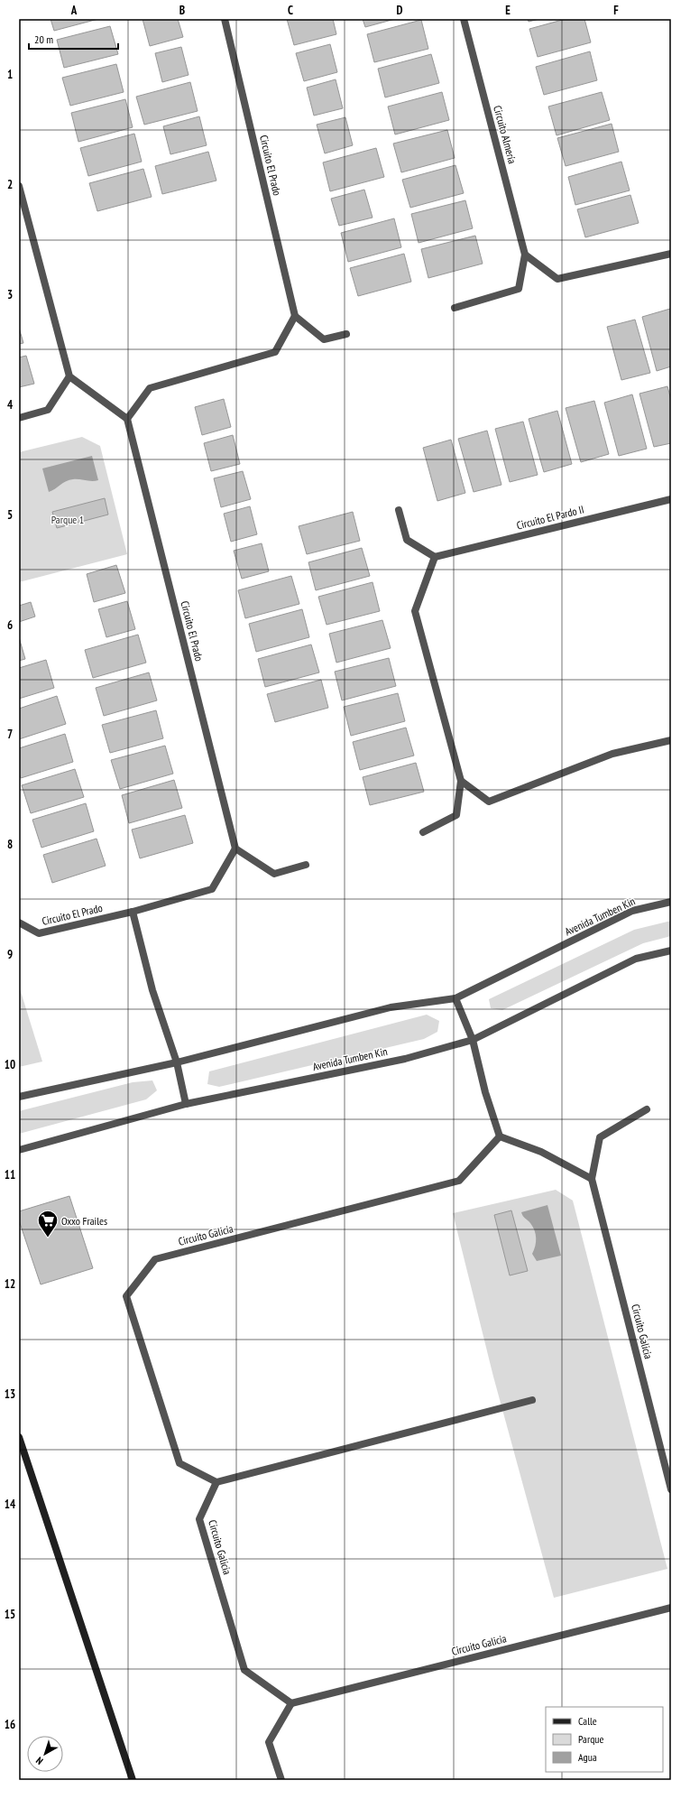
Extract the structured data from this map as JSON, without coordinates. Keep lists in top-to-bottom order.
{
  "streets": {
    "street": [
      "Circuito Almería",
      "Circuito El Prado",
      "Circuito El Pardo II",
      "Avenida Tumben Kin",
      "Circuito Galicia"
    ]
  },
  "parks": ["Parque 1"],
  "places": {
    "supermarket": ["Oxxo Frailes"]
  },
  "legend": ["Calle", "Parque", "Agua"],
  "scale_bar": "20 m",
  "north": "bottom left",
  "grid": {
    "columns": [
      "A",
      "B",
      "C",
      "D",
      "E",
      "F"
    ],
    "rows": [
      "1",
      "2",
      "3",
      "4",
      "5",
      "6",
      "7",
      "8",
      "9",
      "10",
      "11",
      "12",
      "13",
      "14",
      "15",
      "16"
    ]
  }
}
